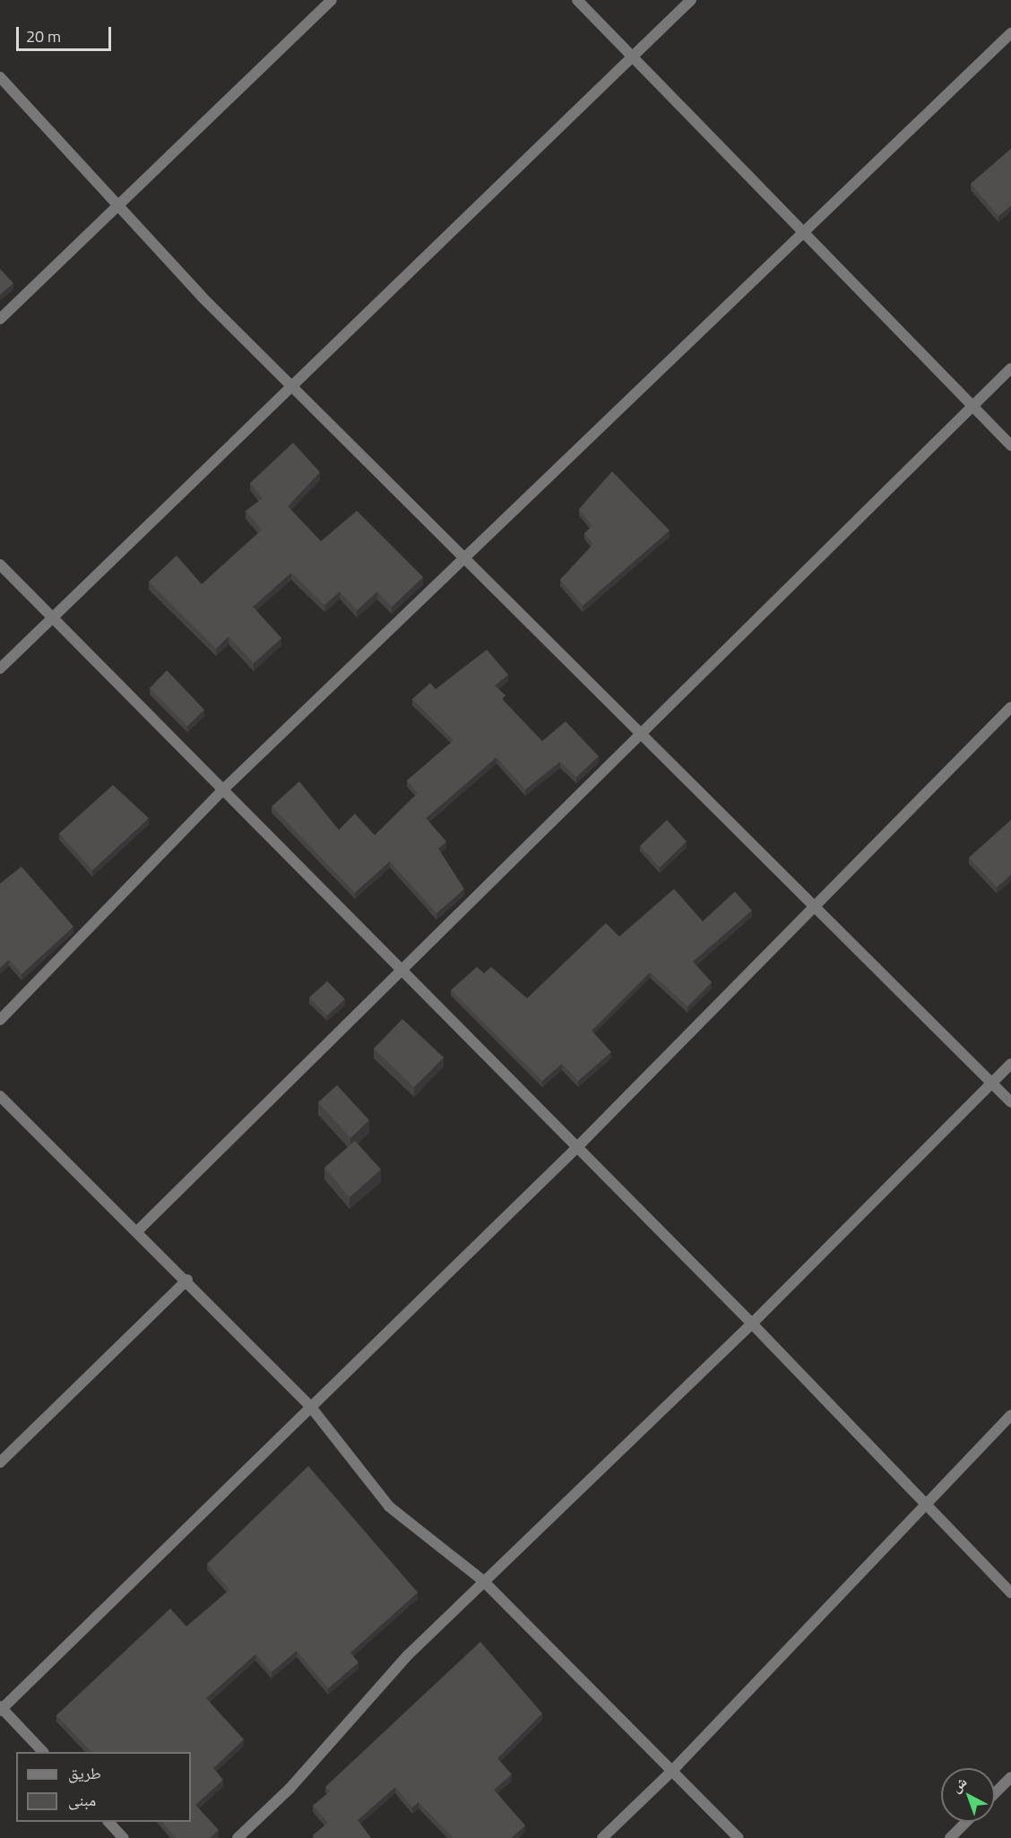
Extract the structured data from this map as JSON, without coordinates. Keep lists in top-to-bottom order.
{
  "legend": ["طريق", "مبنى"],
  "scale_bar": "20 m",
  "north": "top left"
}
